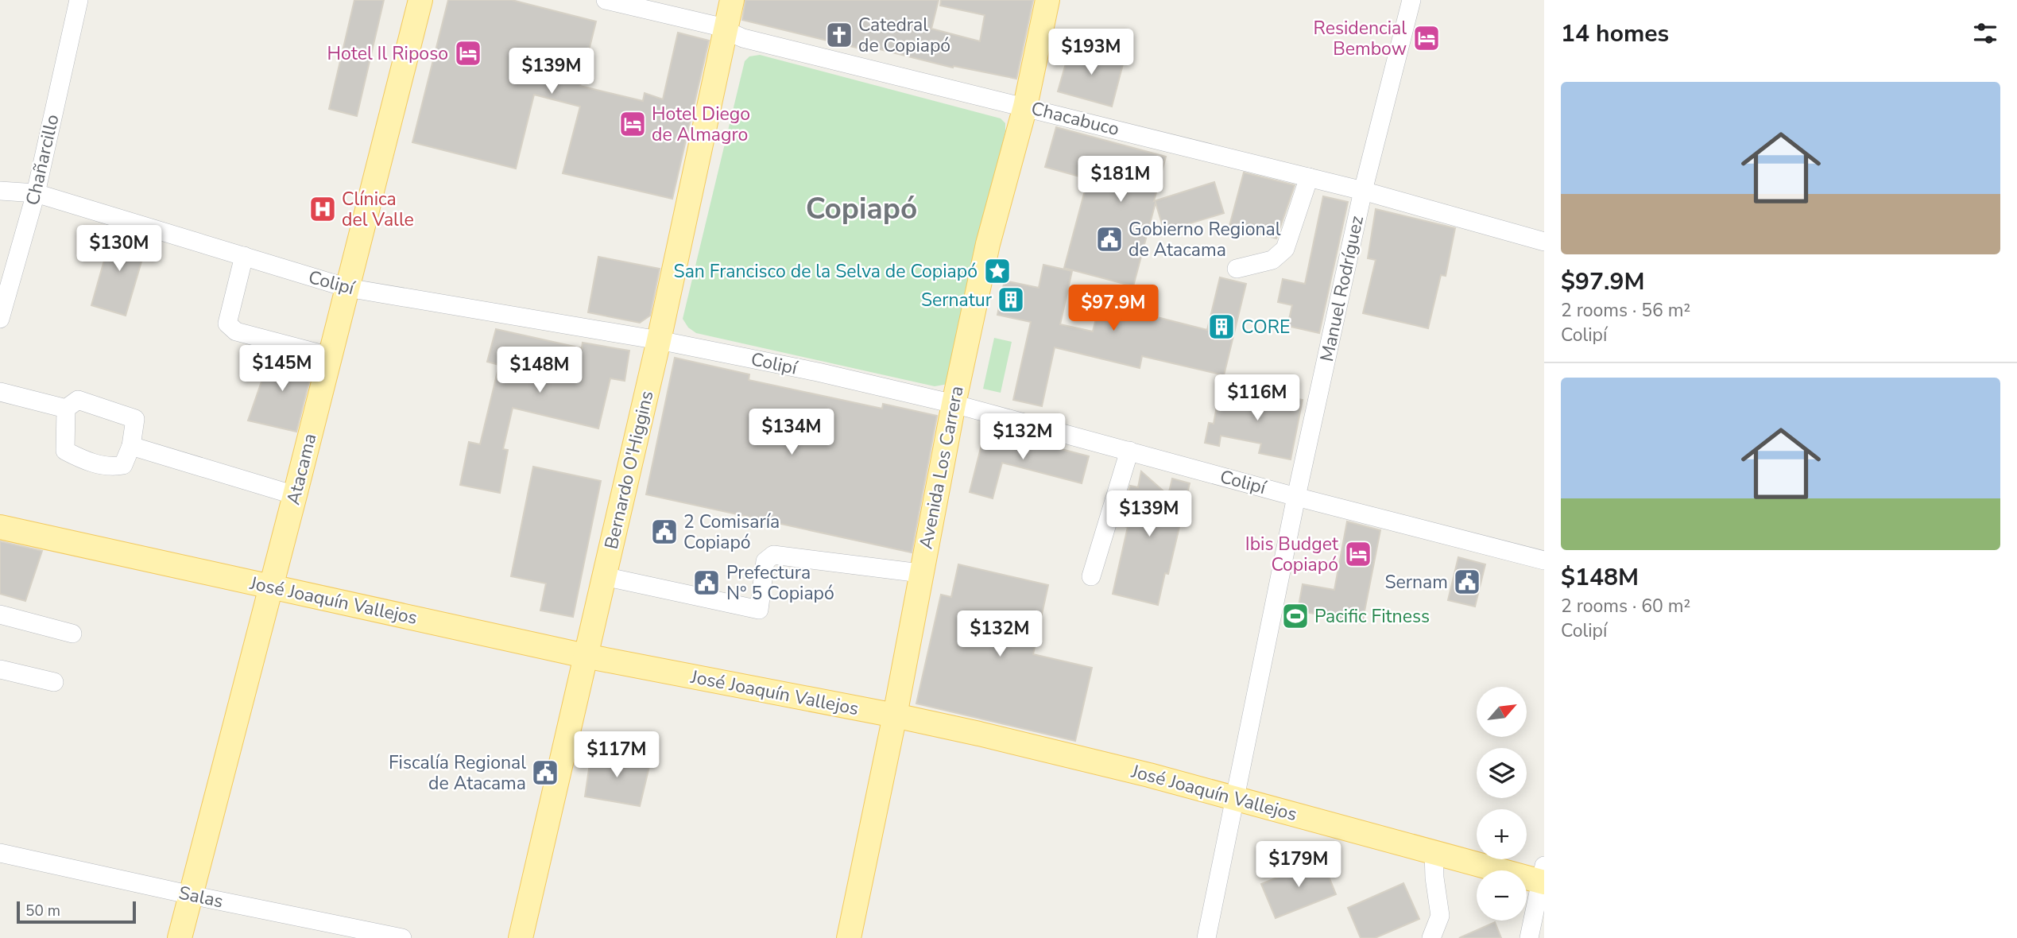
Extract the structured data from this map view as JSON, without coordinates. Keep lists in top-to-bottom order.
{
  "streets": {
    "main road": [
      "Avenida Los Carrera",
      "Atacama",
      "Bernardo O'Higgins",
      "José Joaquín Vallejos"
    ],
    "street": [
      "Chacabuco",
      "Chañarcillo",
      "Colipí",
      "Manuel Rodríguez",
      "Salas"
    ]
  },
  "crossings": [
    ["Chacabuco", "Manuel Rodríguez"],
    ["Chacabuco", "Avenida Los Carrera"],
    ["Chacabuco", "Bernardo O'Higgins"],
    ["Chañarcillo", "Colipí"],
    ["Colipí", "Manuel Rodríguez"],
    ["Colipí", "Avenida Los Carrera"],
    ["Colipí", "Atacama"],
    ["Colipí", "Bernardo O'Higgins"],
    ["Manuel Rodríguez", "José Joaquín Vallejos"],
    ["Avenida Los Carrera", "José Joaquín Vallejos"],
    ["Atacama", "José Joaquín Vallejos"],
    ["Atacama", "Salas"],
    ["Bernardo O'Higgins", "José Joaquín Vallejos"]
  ],
  "districts": ["Copiapó"],
  "places": {
    "church": ["Catedral de Copiapó"],
    "hotel": [
      "Residencial Bembow",
      "Hotel Il Riposo",
      "Hotel Diego de Almagro",
      "Ibis Budget Copiapó"
    ],
    "hospital": ["Clínica del Valle"],
    "public building": [
      "Gobierno Regional de Atacama",
      "2 Comisaría Copiapó",
      "Sernam",
      "Prefectura N° 5 Copiapó",
      "Fiscalía Regional de Atacama"
    ],
    "place": ["San Francisco de la Selva de Copiapó"],
    "building": ["Sernatur", "CORE"],
    "sports": ["Pacific Fitness"]
  },
  "scale_bar": "50 m",
  "north": "top right",
  "page": {
    "heading": "14 homes",
    "price": [
      "$193M",
      "$139M",
      "$181M",
      "$130M",
      "$97.9M",
      "$145M",
      "$148M",
      "$116M",
      "$134M",
      "$132M",
      "$139M",
      "$132M",
      "$117M",
      "$179M"
    ],
    "list": [
      {
        "name": "$97.9M",
        "note": "2 rooms · 56 m² · Colipí"
      },
      {
        "name": "$148M",
        "note": "2 rooms · 60 m² · Colipí"
      }
    ],
    "map_buttons": ["+", "−"],
    "scale": "50 m"
  }
}
